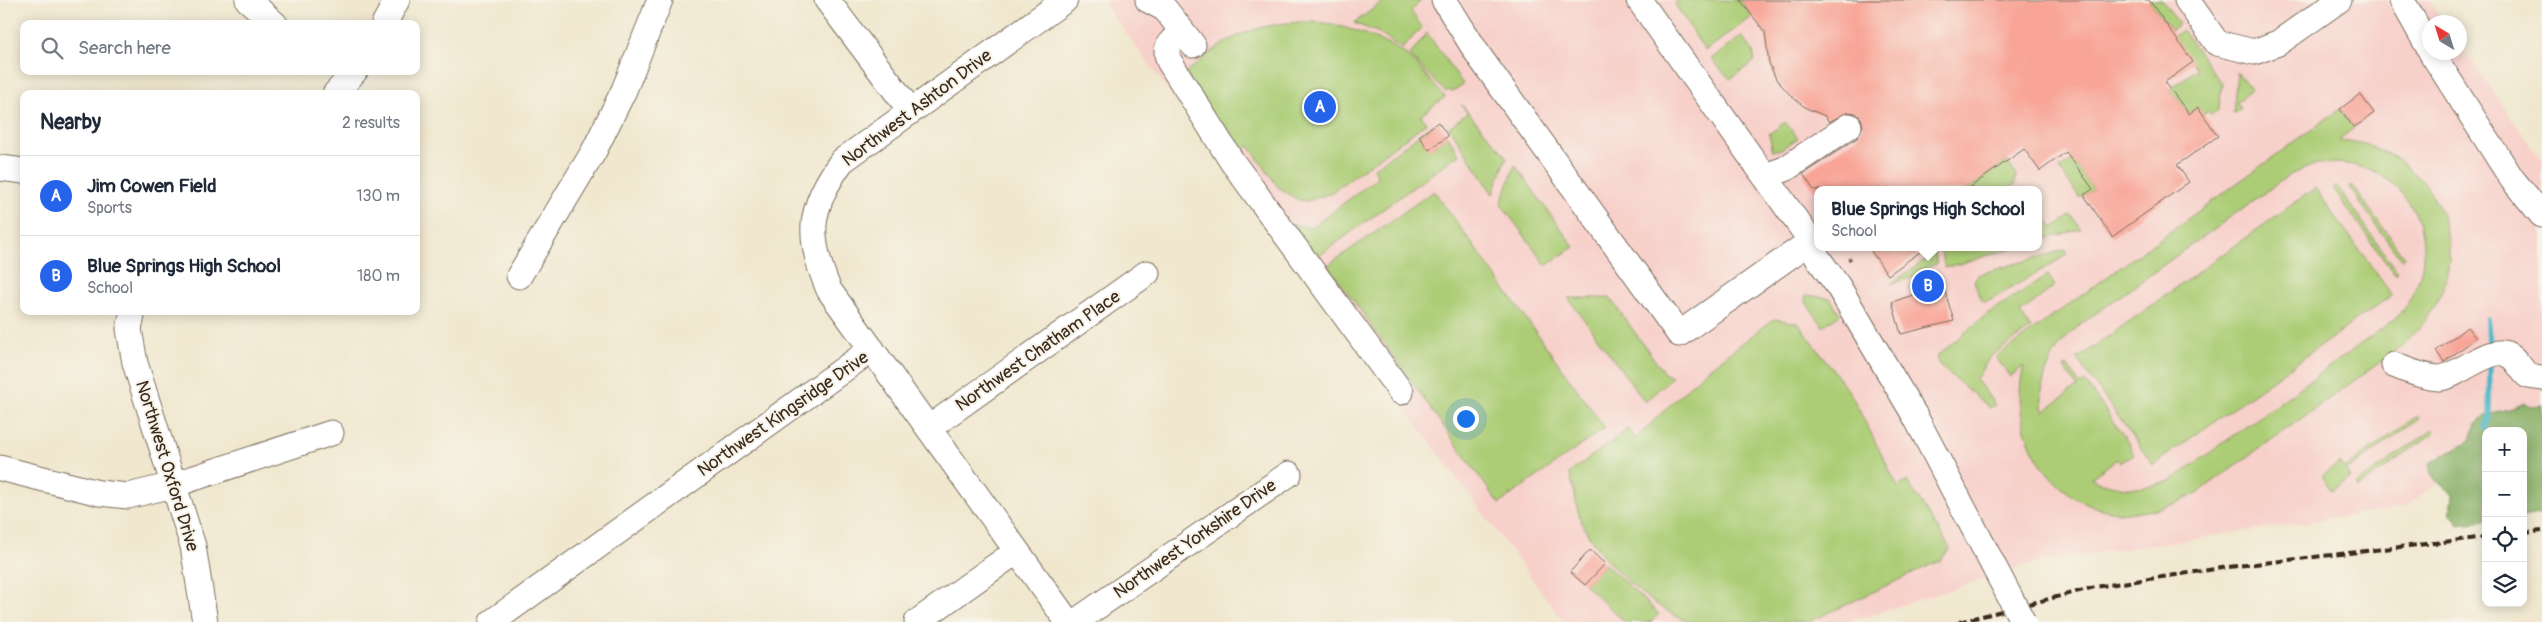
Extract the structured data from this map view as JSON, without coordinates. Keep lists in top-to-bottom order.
{
  "streets": {
    "street": [
      "Northwest Ashton Drive",
      "Northwest Chatham Place",
      "Northwest Kingsridge Drive",
      "Northwest Oxford Drive",
      "Northwest Yorkshire Drive"
    ]
  },
  "crossings": [
    ["Northwest Ashton Drive", "Northwest Kingsridge Drive"],
    ["Northwest Chatham Place", "Northwest Kingsridge Drive"]
  ],
  "north": "top left",
  "page": {
    "search": "Search here",
    "pins": ["A", "B"],
    "heading": ["Nearby", "2 results"],
    "list": [
      {
        "mark": "A",
        "name": "Jim Cowen Field",
        "note": "Sports",
        "value": "130 m"
      },
      {
        "mark": "B",
        "name": "Blue Springs High School",
        "note": "School",
        "value": "180 m"
      }
    ],
    "popup": ["Blue Springs High School", "School"],
    "map_buttons": ["+", "−"]
  }
}
